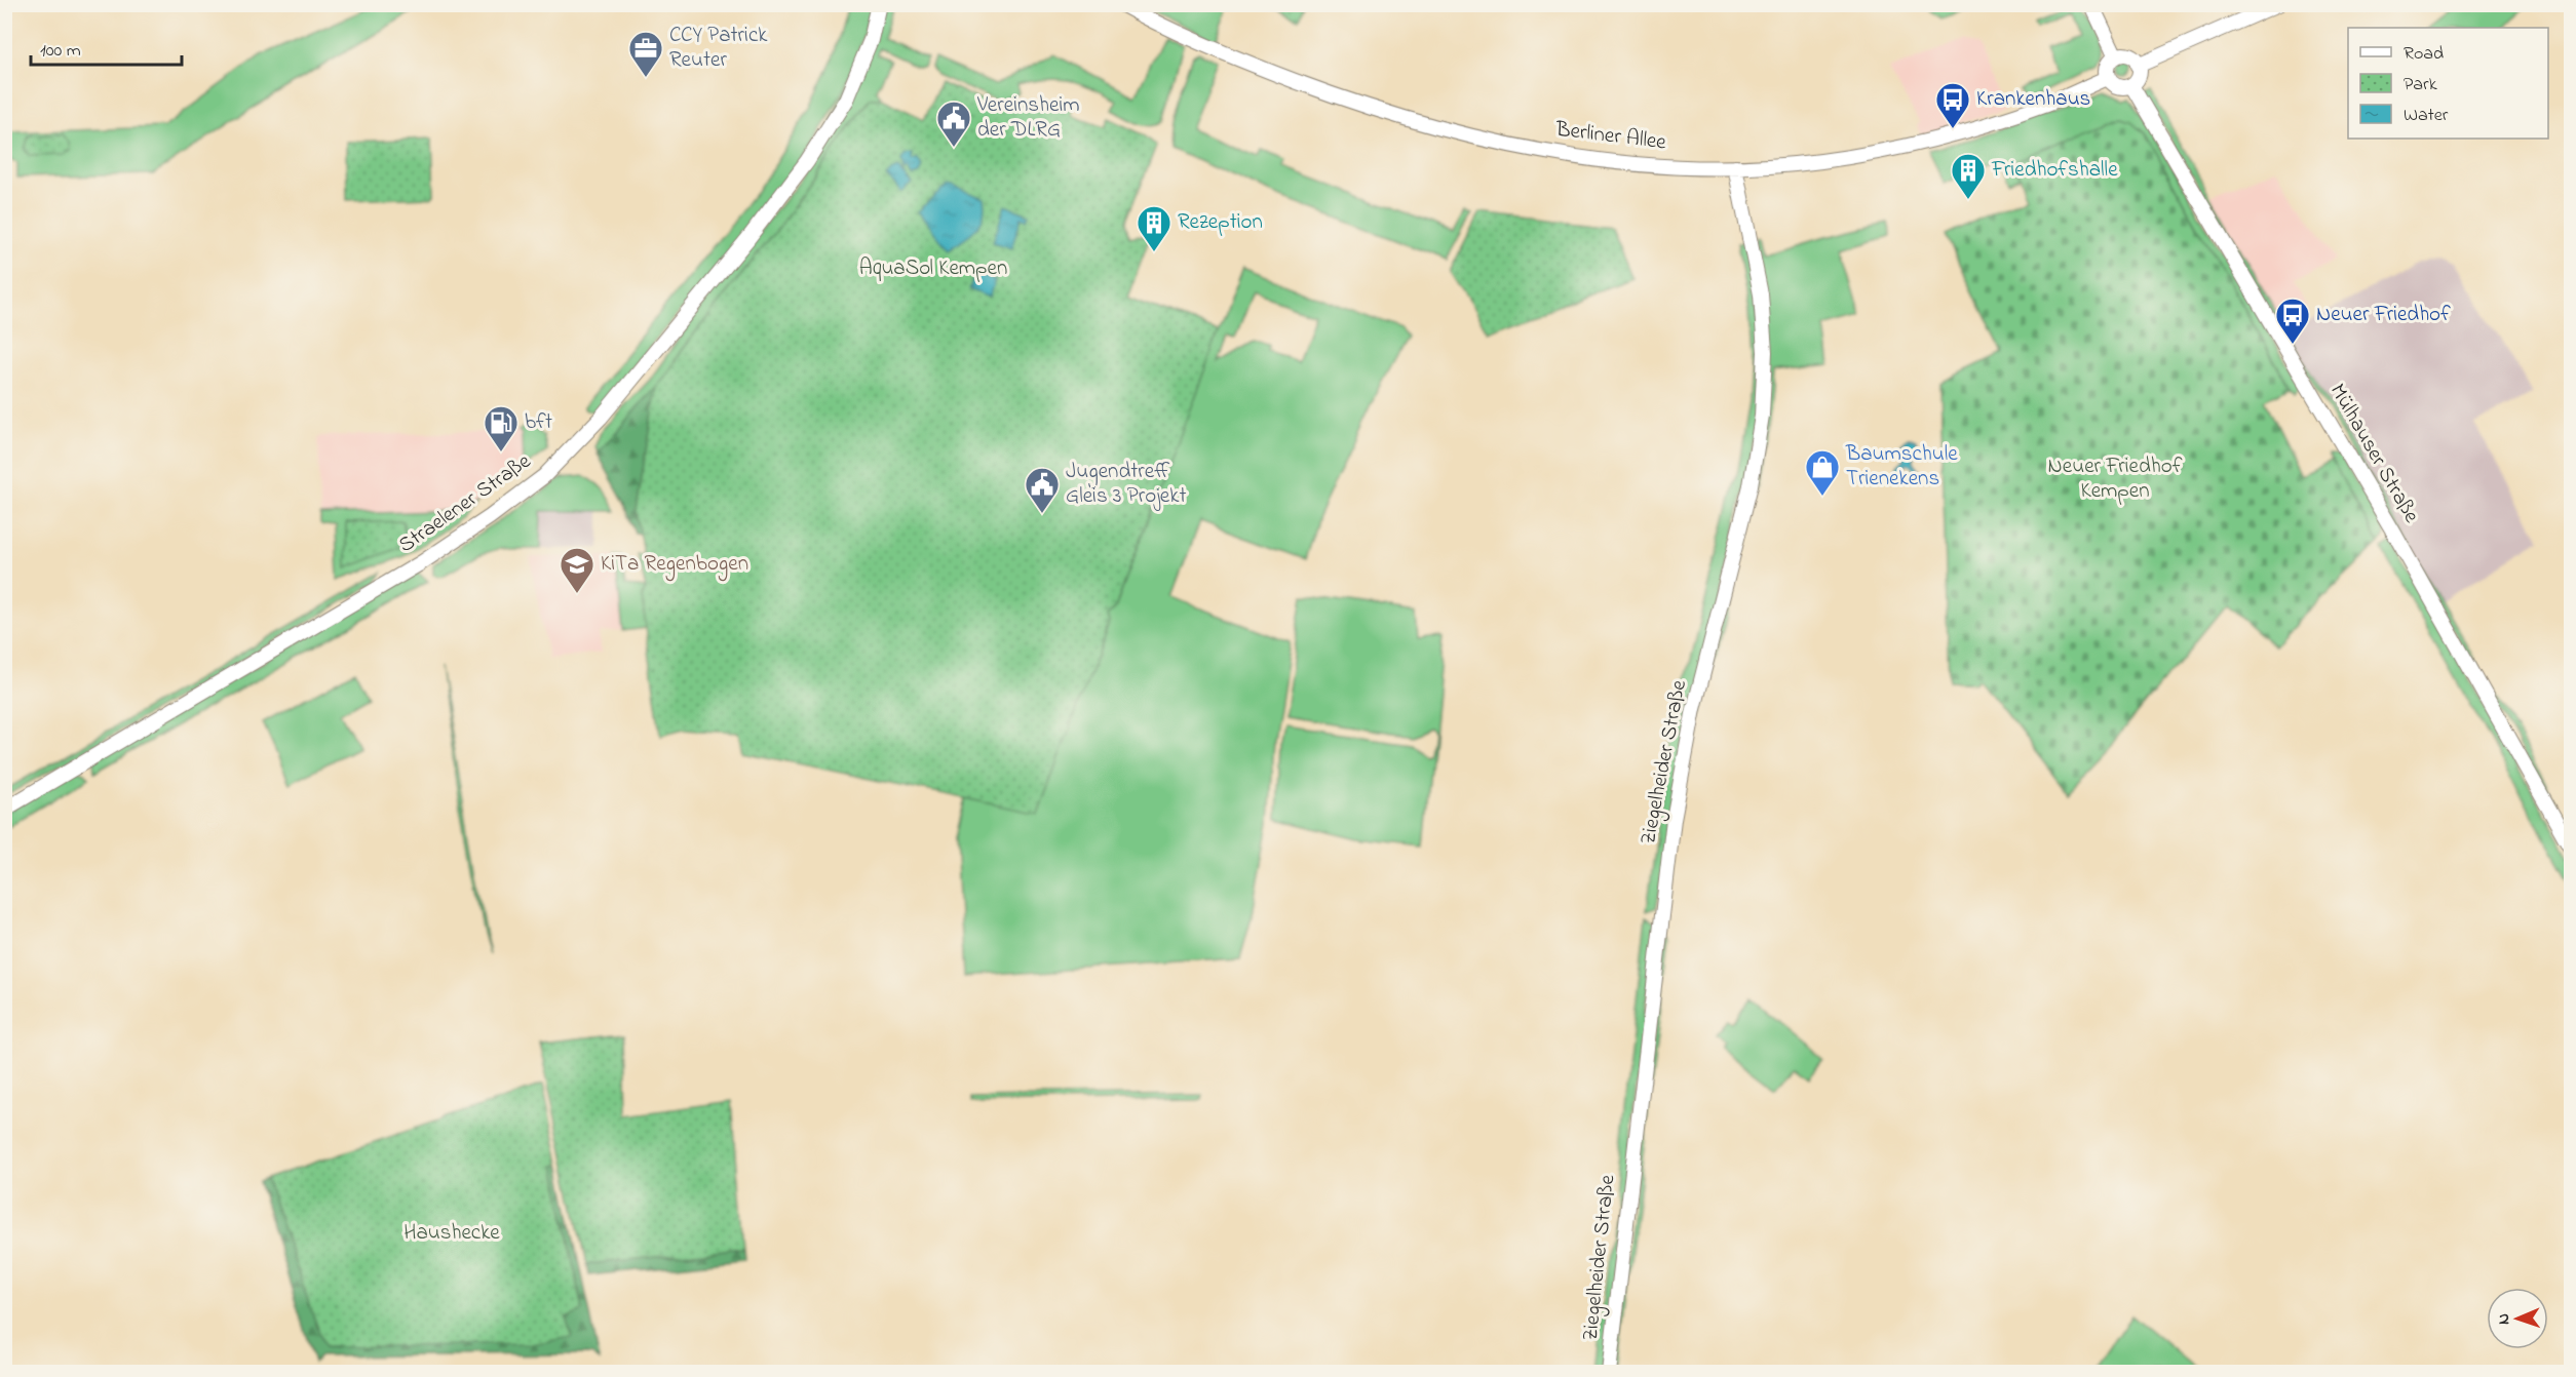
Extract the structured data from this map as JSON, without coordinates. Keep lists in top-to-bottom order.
{
  "streets": {
    "street": [
      "Berliner Allee",
      "Mülhauser Straße",
      "Straelener Straße",
      "Ziegelheider Straße"
    ]
  },
  "crossings": [
    ["Berliner Allee", "Mülhauser Straße"],
    ["Berliner Allee", "Ziegelheider Straße"]
  ],
  "parks": ["AquaSol Kempen", "Neuer Friedhof Kempen", "Haushecke"],
  "places": {
    "office": ["CCY Patrick Reuter"],
    "bus stop": ["Krankenhaus", "Neuer Friedhof"],
    "public building": ["Vereinsheim der DLRG", "Jugendtreff Gleis 3 Projekt"],
    "building": ["Friedhofshalle", "Rezeption"],
    "fuel station": ["bft"],
    "shop": ["Baumschule Trienekens"],
    "school or university": ["KiTa Regenbogen"]
  },
  "legend": ["Road", "Park", "Water"],
  "scale_bar": "100 m",
  "north": "left"
}
